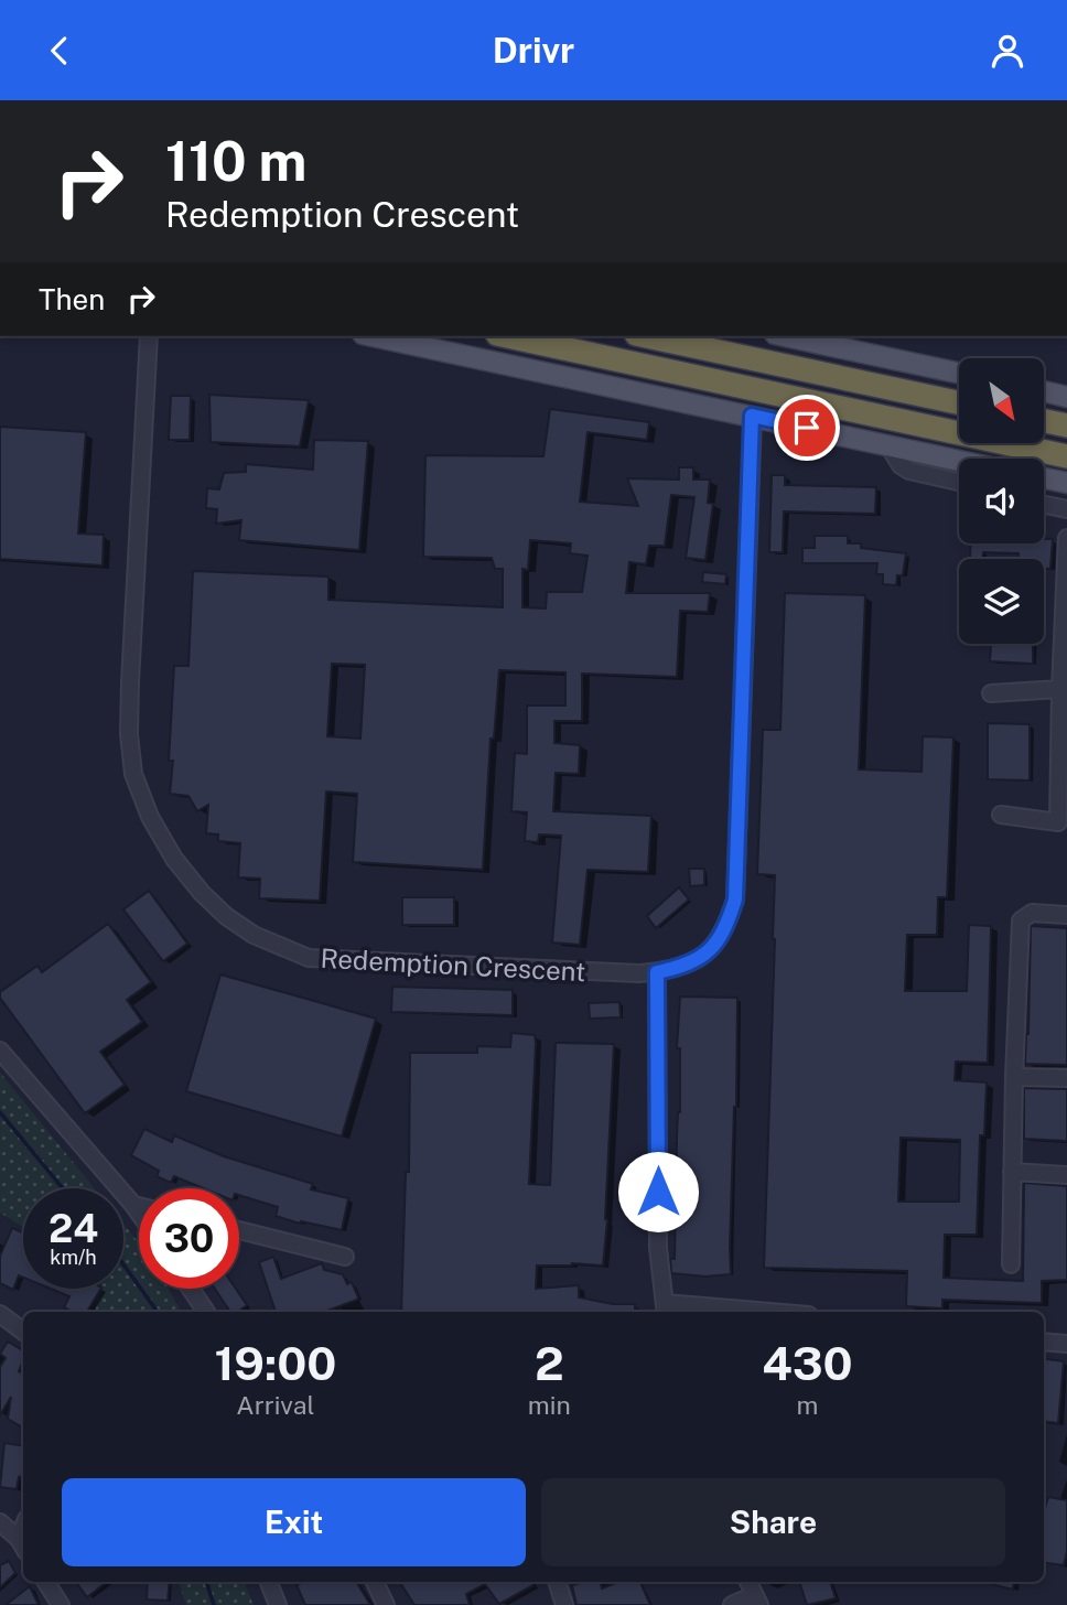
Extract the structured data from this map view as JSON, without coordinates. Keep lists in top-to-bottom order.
{
  "streets": {
    "street": ["Redemption Crescent"]
  },
  "north": "bottom right",
  "page": {
    "header": "Drivr",
    "turn": ["110 m", "Redemption Crescent"],
    "then": "Then",
    "speed": "24 km/h",
    "limit": "30",
    "eta": [
      "19:00",
      "Arrival",
      "2",
      "min",
      "430",
      "m"
    ],
    "buttons": ["Exit", "Share"]
  }
}
